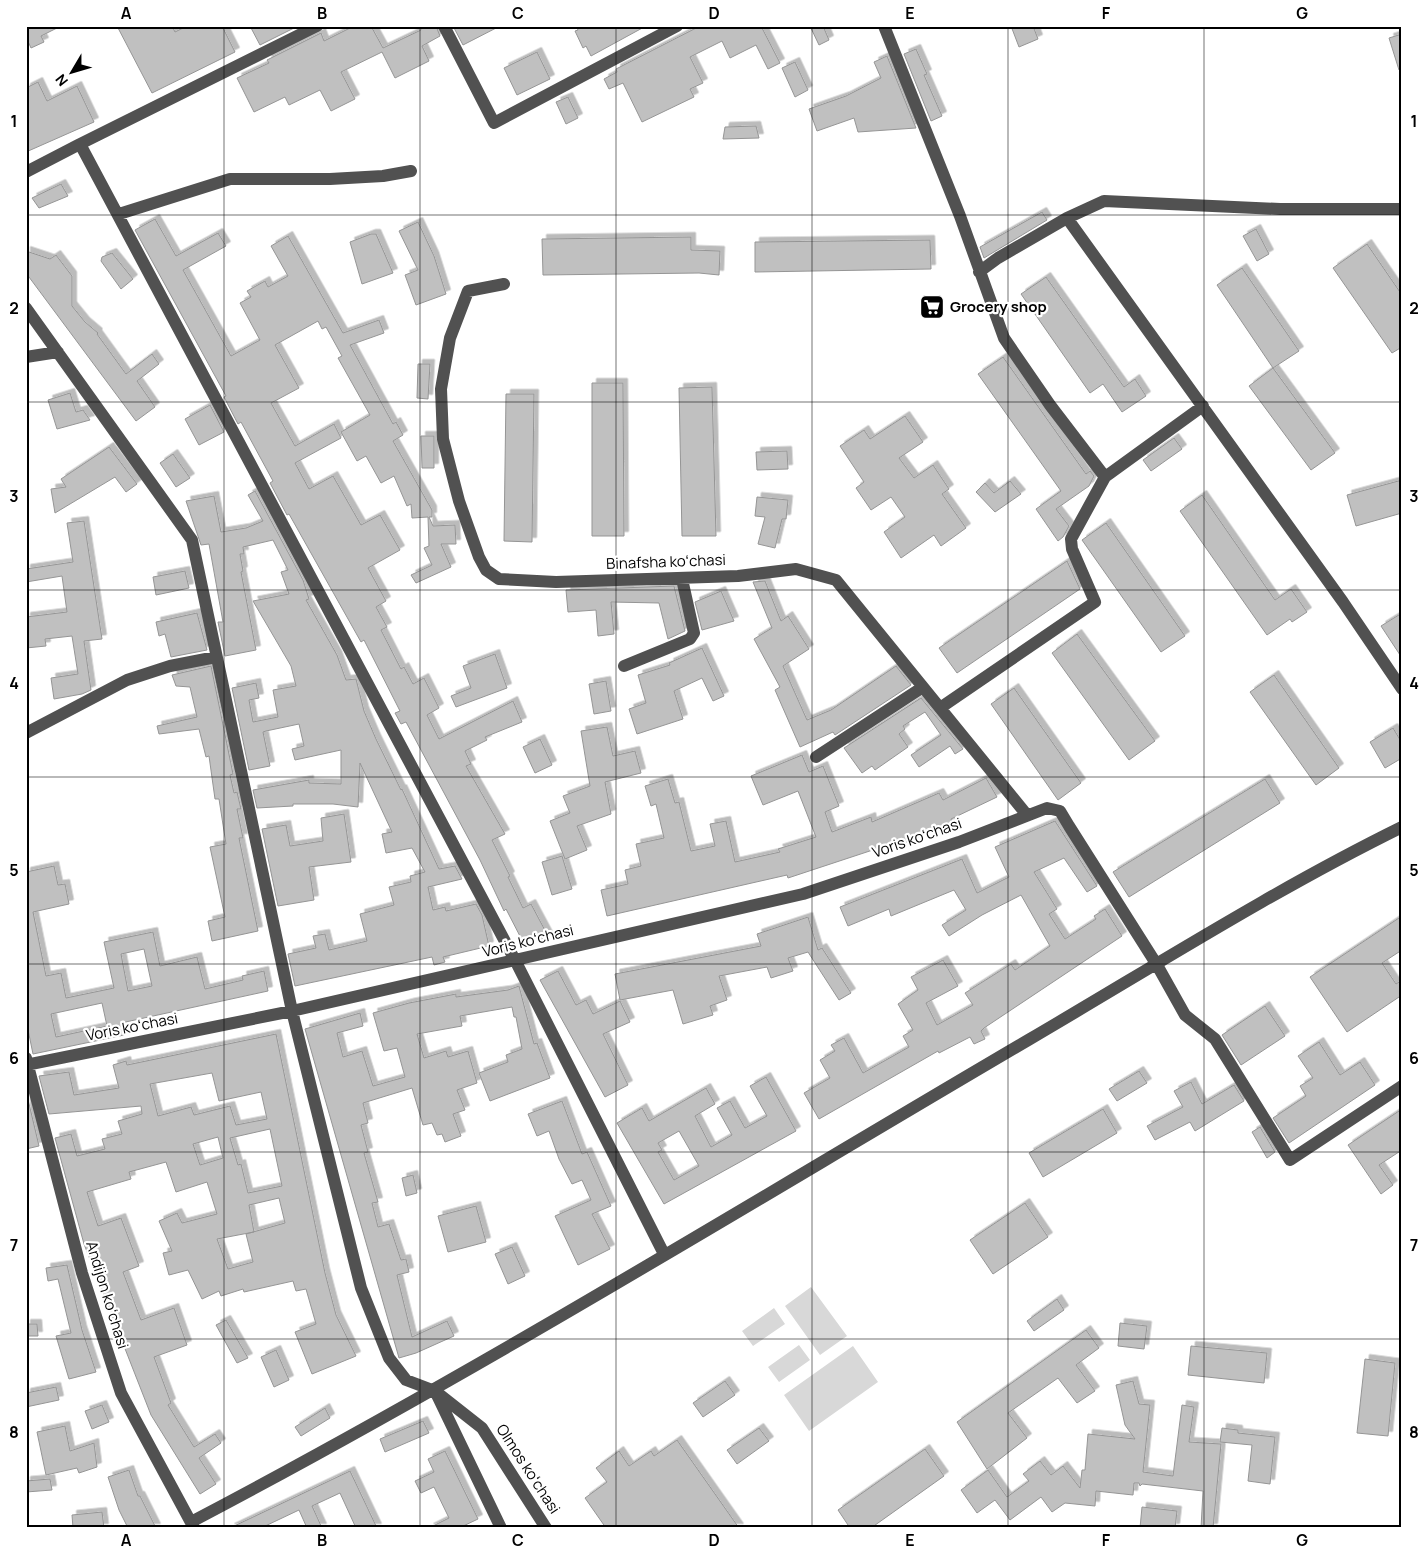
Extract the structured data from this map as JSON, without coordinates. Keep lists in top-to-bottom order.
{
  "streets": {
    "street": [
      "Binafsha koʻchasi",
      "Voris koʻchasi",
      "Andijon koʻchasi",
      "Olmos koʻchasi"
    ]
  },
  "crossings": [
    ["Binafsha koʻchasi", "Voris koʻchasi"],
    ["Voris koʻchasi", "Andijon koʻchasi"],
    ["Voris koʻchasi", "Olmos koʻchasi"]
  ],
  "places": {
    "supermarket": ["Grocery shop"]
  },
  "north": "bottom left",
  "grid": {
    "columns": [
      "A",
      "B",
      "C",
      "D",
      "E",
      "F",
      "G"
    ],
    "rows": [
      "1",
      "2",
      "3",
      "4",
      "5",
      "6",
      "7",
      "8"
    ]
  }
}
